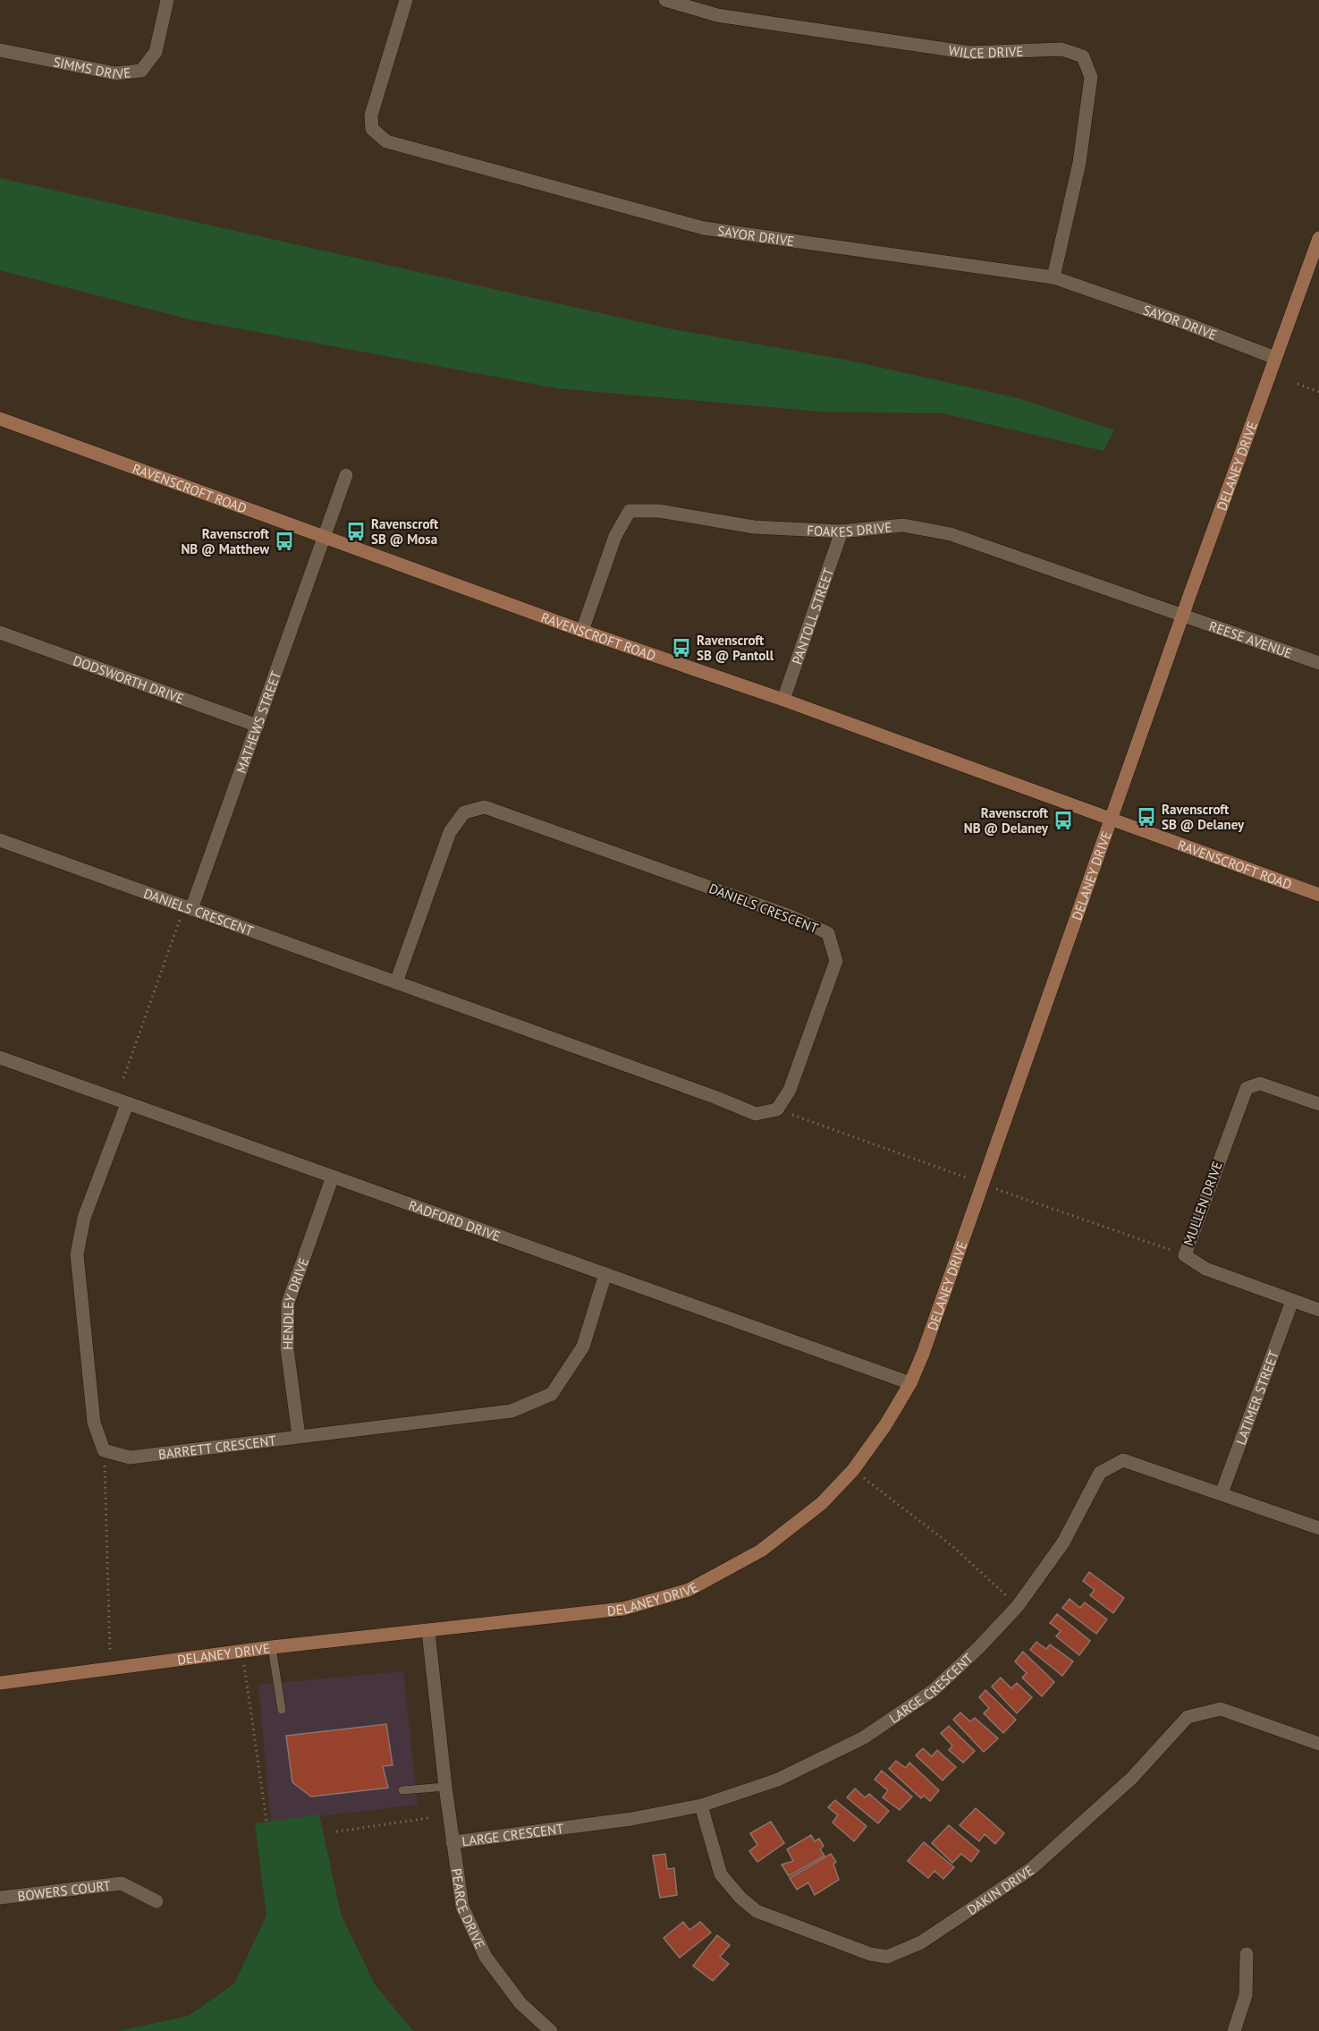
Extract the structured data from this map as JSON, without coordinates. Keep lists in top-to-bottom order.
{
  "streets": {
    "street": [
      "WILCE DRIVE",
      "SIMMS DRIVE",
      "SAYOR DRIVE",
      "DELANEY DRIVE",
      "RAVENSCROFT ROAD",
      "FOAKES DRIVE",
      "PANTOLL STREET",
      "REESE AVENUE",
      "DODSWORTH DRIVE",
      "MATHEWS STREET",
      "DANIELS CRESCENT",
      "MULLEN DRIVE",
      "RADFORD DRIVE",
      "HENDLEY DRIVE",
      "LATIMER STREET",
      "BARRETT CRESCENT",
      "LARGE CRESCENT",
      "DAKIN DRIVE",
      "BOWERS COURT",
      "PEARCE DRIVE"
    ]
  },
  "crossings": [
    ["WILCE DRIVE", "SAYOR DRIVE"],
    ["SAYOR DRIVE", "DELANEY DRIVE"],
    ["DELANEY DRIVE", "RAVENSCROFT ROAD"],
    ["DELANEY DRIVE", "FOAKES DRIVE"],
    ["DELANEY DRIVE", "REESE AVENUE"],
    ["DELANEY DRIVE", "RADFORD DRIVE"],
    ["DELANEY DRIVE", "PEARCE DRIVE"],
    ["RAVENSCROFT ROAD", "FOAKES DRIVE"],
    ["RAVENSCROFT ROAD", "PANTOLL STREET"],
    ["RAVENSCROFT ROAD", "MATHEWS STREET"],
    ["FOAKES DRIVE", "PANTOLL STREET"],
    ["FOAKES DRIVE", "REESE AVENUE"],
    ["DODSWORTH DRIVE", "MATHEWS STREET"],
    ["MATHEWS STREET", "DANIELS CRESCENT"],
    ["MULLEN DRIVE", "LATIMER STREET"],
    ["RADFORD DRIVE", "HENDLEY DRIVE"],
    ["RADFORD DRIVE", "BARRETT CRESCENT"],
    ["HENDLEY DRIVE", "BARRETT CRESCENT"],
    ["LATIMER STREET", "LARGE CRESCENT"],
    ["LARGE CRESCENT", "DAKIN DRIVE"],
    ["LARGE CRESCENT", "PEARCE DRIVE"]
  ],
  "places": {
    "bus stop": [
      "Ravenscroft SB @ Mosa",
      "Ravenscroft NB @ Matthew",
      "Ravenscroft SB @ Pantoll",
      "Ravenscroft SB @ Delaney",
      "Ravenscroft NB @ Delaney"
    ]
  }
}
